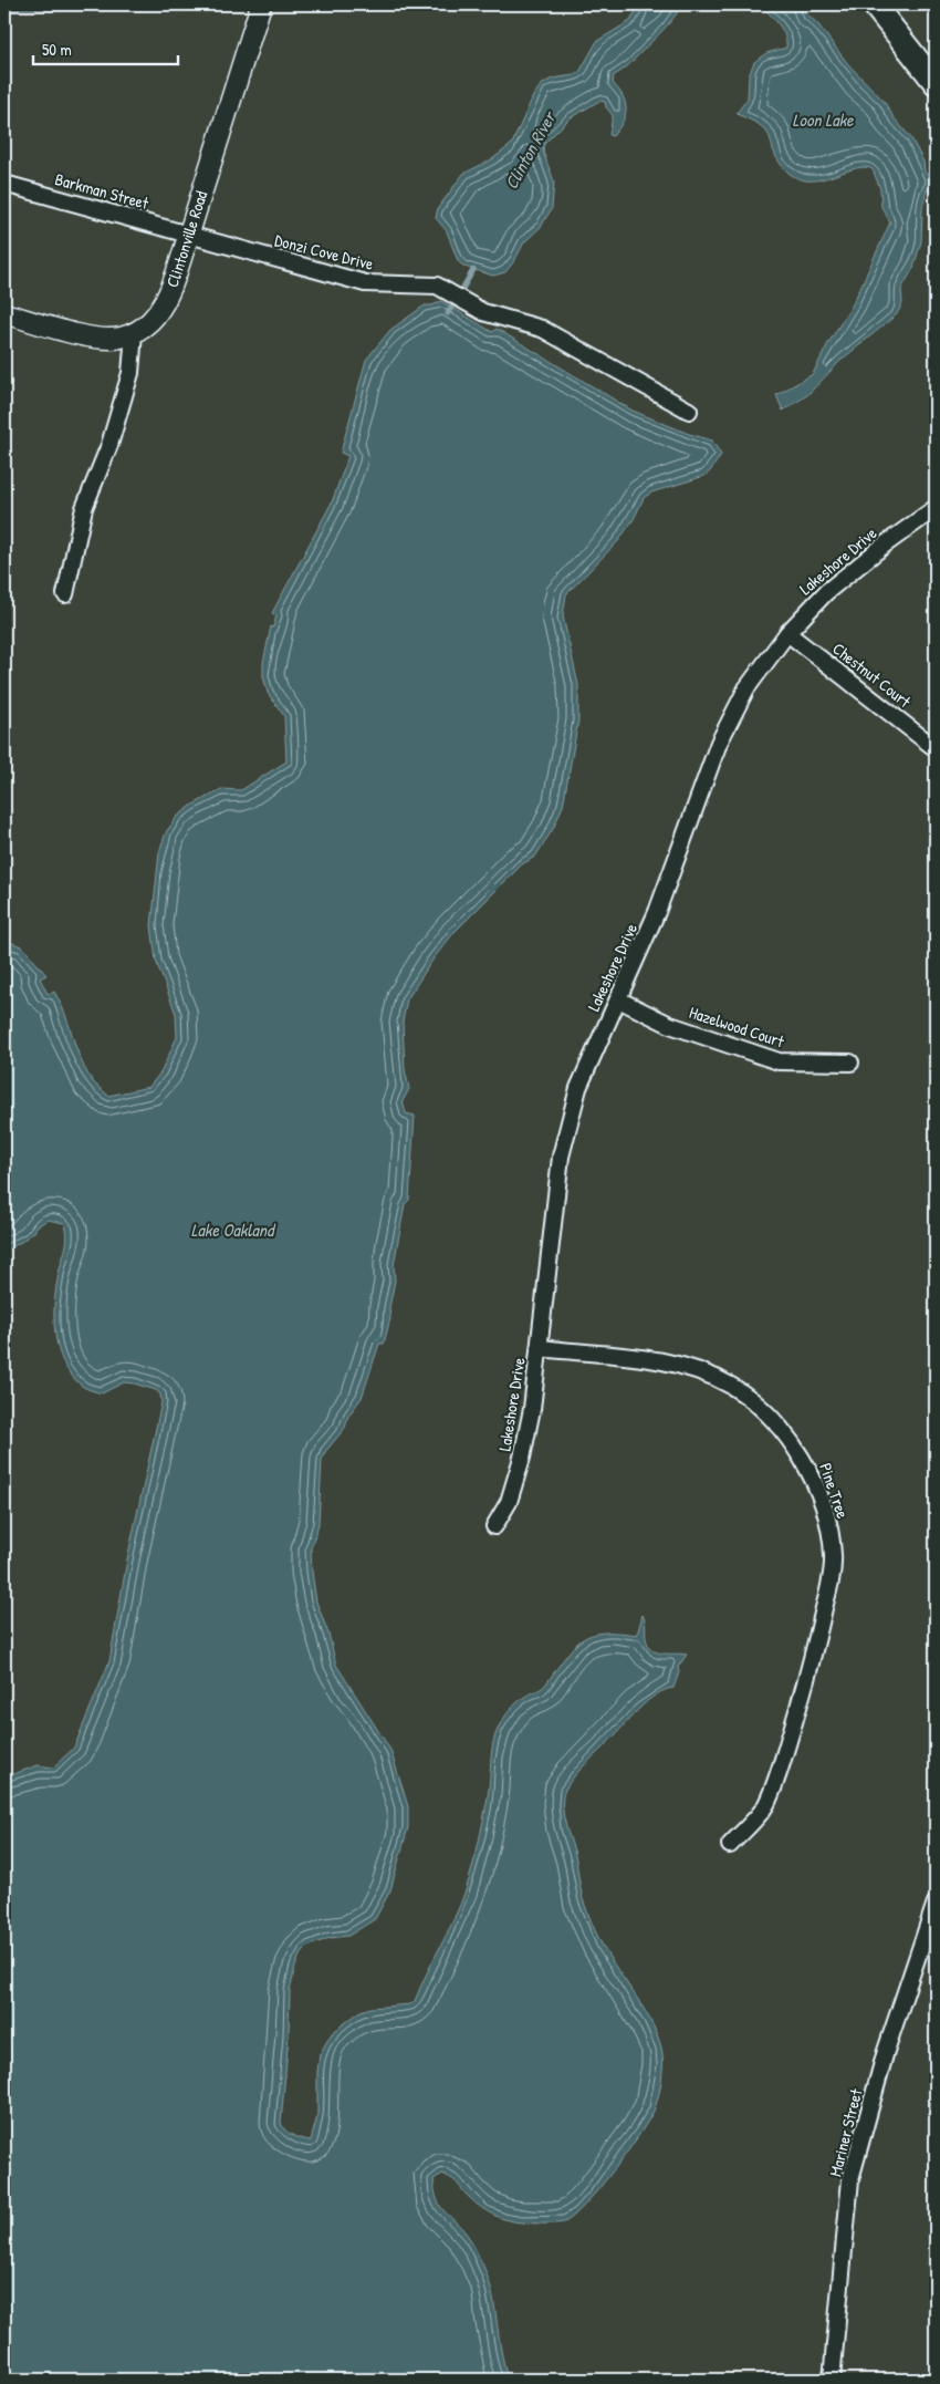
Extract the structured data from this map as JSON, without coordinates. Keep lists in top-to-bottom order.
{
  "streets": {
    "street": [
      "Barkman Street",
      "Clintonville Road",
      "Donzi Cove Drive",
      "Lakeshore Drive",
      "Chestnut Court",
      "Hazelwood Court",
      "Pine Tree",
      "Mariner Street"
    ]
  },
  "crossings": [
    ["Barkman Street", "Clintonville Road"],
    ["Barkman Street", "Donzi Cove Drive"],
    ["Clintonville Road", "Donzi Cove Drive"],
    ["Lakeshore Drive", "Chestnut Court"],
    ["Lakeshore Drive", "Hazelwood Court"],
    ["Lakeshore Drive", "Pine Tree"]
  ],
  "water": ["Loon Lake", "Clinton River", "Lake Oakland"],
  "scale_bar": "50 m"
}
